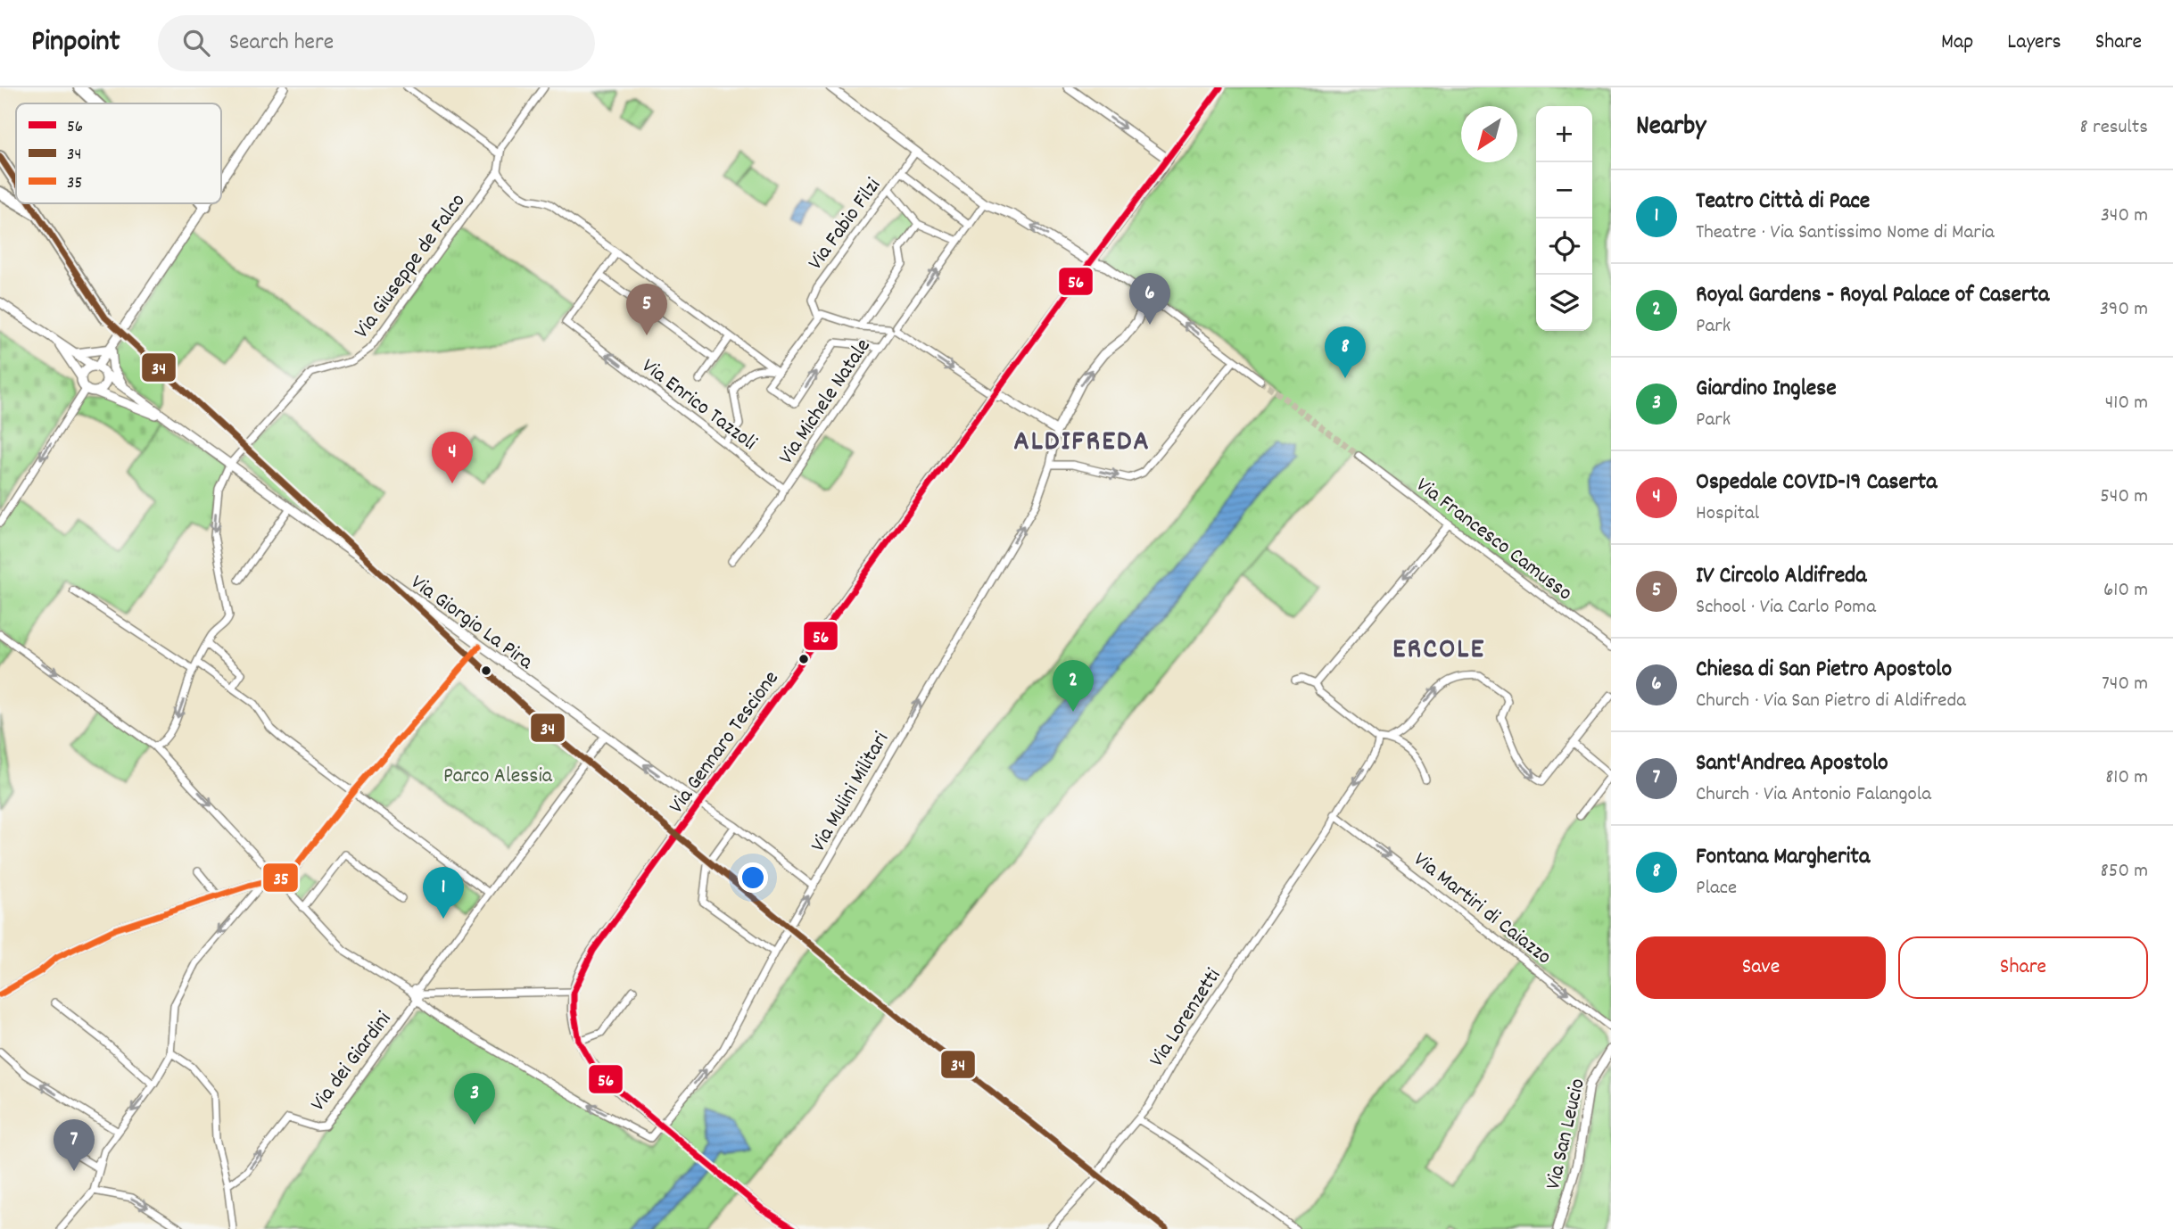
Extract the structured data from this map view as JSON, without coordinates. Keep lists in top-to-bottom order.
{
  "streets": {
    "street": [
      "Via Fabio Filzi",
      "Via Giuseppe de Falco",
      "Via Michele Natale",
      "Via Enrico Tazzoli",
      "Via Francesco Camusso",
      "Via Giorgio La Pira",
      "Via Gennaro Tescione",
      "Via Mulini Militari",
      "Via Martiri di Caiazzo",
      "Via Lorenzetti",
      "Via dei Giardini",
      "Via San Leucio"
    ]
  },
  "crossings": [
    ["Via Giuseppe de Falco", "Via Giorgio La Pira"],
    ["Via Michele Natale", "Via Enrico Tazzoli"],
    ["Via Giorgio La Pira", "Via Gennaro Tescione"],
    ["Via Gennaro Tescione", "Via Mulini Militari"],
    ["Via Mulini Militari", "Via dei Giardini"],
    ["Via Martiri di Caiazzo", "Via Lorenzetti"]
  ],
  "one_way": ["Via Enrico Tazzoli", "Via Martiri di Caiazzo", "Via dei Giardini"],
  "districts": ["ALDIFREDA", "ERCOLE"],
  "parks": ["Parco Alessia"],
  "lines": ["transit line 56", "transit line 34", "transit line 35"],
  "legend": ["56", "34", "35"],
  "north": "bottom left",
  "page": {
    "header": "Pinpoint",
    "search": "Search here",
    "nav": ["Map", "Layers", "Share"],
    "heading": ["Nearby", "8 results"],
    "map_buttons": ["+", "−"],
    "list": [
      {
        "mark": "1",
        "name": "Teatro Città di Pace",
        "note": "Theatre · Via Santissimo Nome di Maria",
        "value": "340 m"
      },
      {
        "mark": "2",
        "name": "Royal Gardens - Royal Palace of Caserta",
        "note": "Park",
        "value": "390 m"
      },
      {
        "mark": "3",
        "name": "Giardino Inglese",
        "note": "Park",
        "value": "410 m"
      },
      {
        "mark": "4",
        "name": "Ospedale COVID-19 Caserta",
        "note": "Hospital",
        "value": "540 m"
      },
      {
        "mark": "5",
        "name": "IV Circolo Aldifreda",
        "note": "School · Via Carlo Poma",
        "value": "610 m"
      },
      {
        "mark": "6",
        "name": "Chiesa di San Pietro Apostolo",
        "note": "Church · Via San Pietro di Aldifreda",
        "value": "740 m"
      },
      {
        "mark": "7",
        "name": "Sant'Andrea Apostolo",
        "note": "Church · Via Antonio Falangola",
        "value": "810 m"
      },
      {
        "mark": "8",
        "name": "Fontana Margherita",
        "note": "Place",
        "value": "850 m"
      }
    ],
    "pins": [
      "6",
      "5",
      "8",
      "4",
      "2",
      "1",
      "3",
      "7"
    ],
    "buttons": ["Save", "Share"]
  }
}
